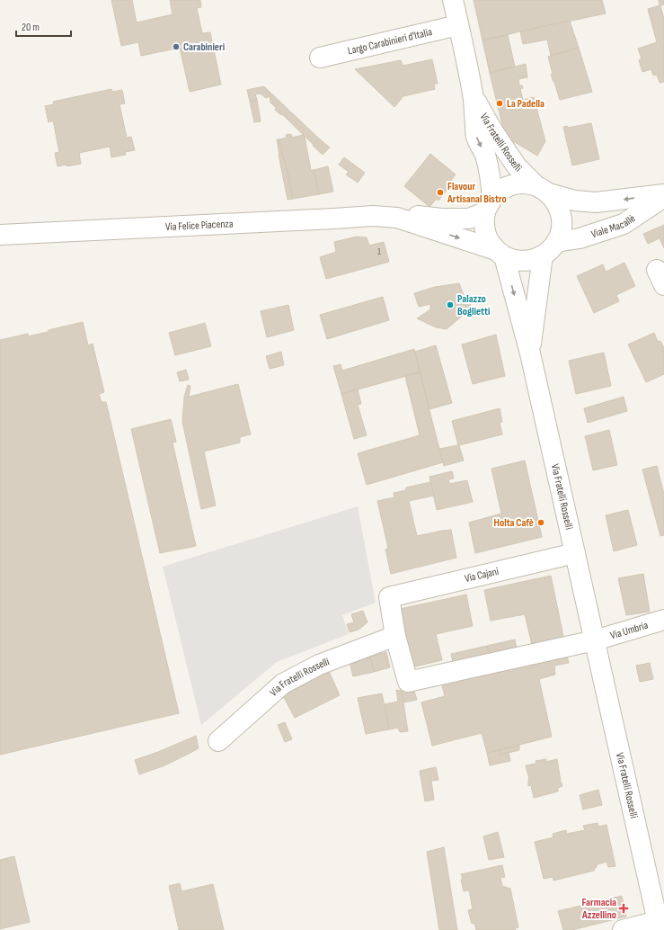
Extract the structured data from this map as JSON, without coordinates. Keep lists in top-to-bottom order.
{
  "streets": {
    "street": [
      "Largo Carabinieri d'Italia",
      "Via Fratelli Rosselli",
      "Via Felice Piacenza",
      "Viale Macallè",
      "Via Cajani",
      "Via Umbria"
    ]
  },
  "crossings": [
    ["Largo Carabinieri d'Italia", "Via Fratelli Rosselli"],
    ["Via Fratelli Rosselli", "Via Felice Piacenza"],
    ["Via Fratelli Rosselli", "Viale Macallè"],
    ["Via Fratelli Rosselli", "Via Cajani"],
    ["Via Fratelli Rosselli", "Via Umbria"],
    ["Via Felice Piacenza", "Viale Macallè"]
  ],
  "one_way": ["Viale Macallè"],
  "places": {
    "other": [
      "Carabinieri",
      "La Padella",
      "Flavour Artisanal Bistro",
      "Palazzo Boglietti",
      "Holta Cafè"
    ],
    "health": ["Farmacia Azzellino"]
  },
  "house_numbers": ["1"],
  "scale_bar": "20 m"
}
